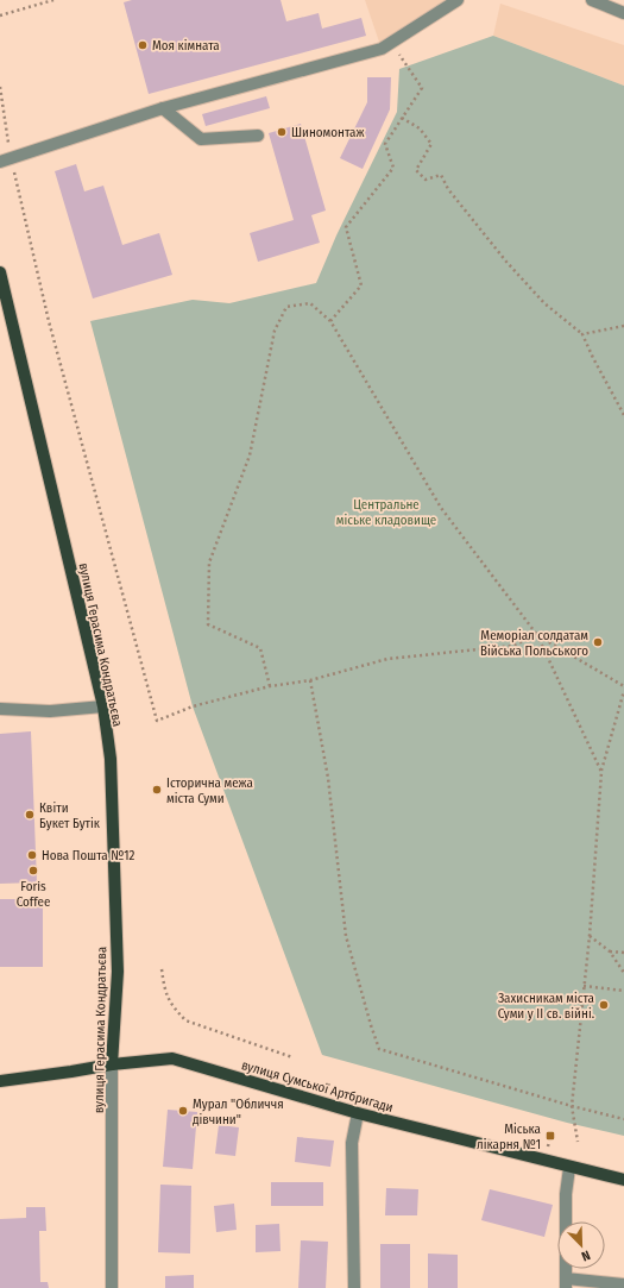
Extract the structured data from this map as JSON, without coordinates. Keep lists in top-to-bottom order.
{
  "streets": {
    "main road": ["вулиця Герасима Кондратьєва", "вулиця Сумської Артбригади"]
  },
  "crossings": [
    ["вулиця Герасима Кондратьєва", "вулиця Сумської Артбригади"]
  ],
  "parks": ["Центральне міське кладовище"],
  "places": {
    "other": [
      "Моя кімната",
      "Шиномонтаж",
      "Меморіал солдатам Війська Польського",
      "Історична межа міста Суми",
      "Квіти Букет Бутік",
      "Нова Пошта №12",
      "Foris Coffee",
      "Захисникам міста Суми у ІІ св. війні.",
      "Мурал \"Обличчя дівчини\""
    ],
    "transit": ["Міська лікарня №1"]
  },
  "north": "bottom right"
}
